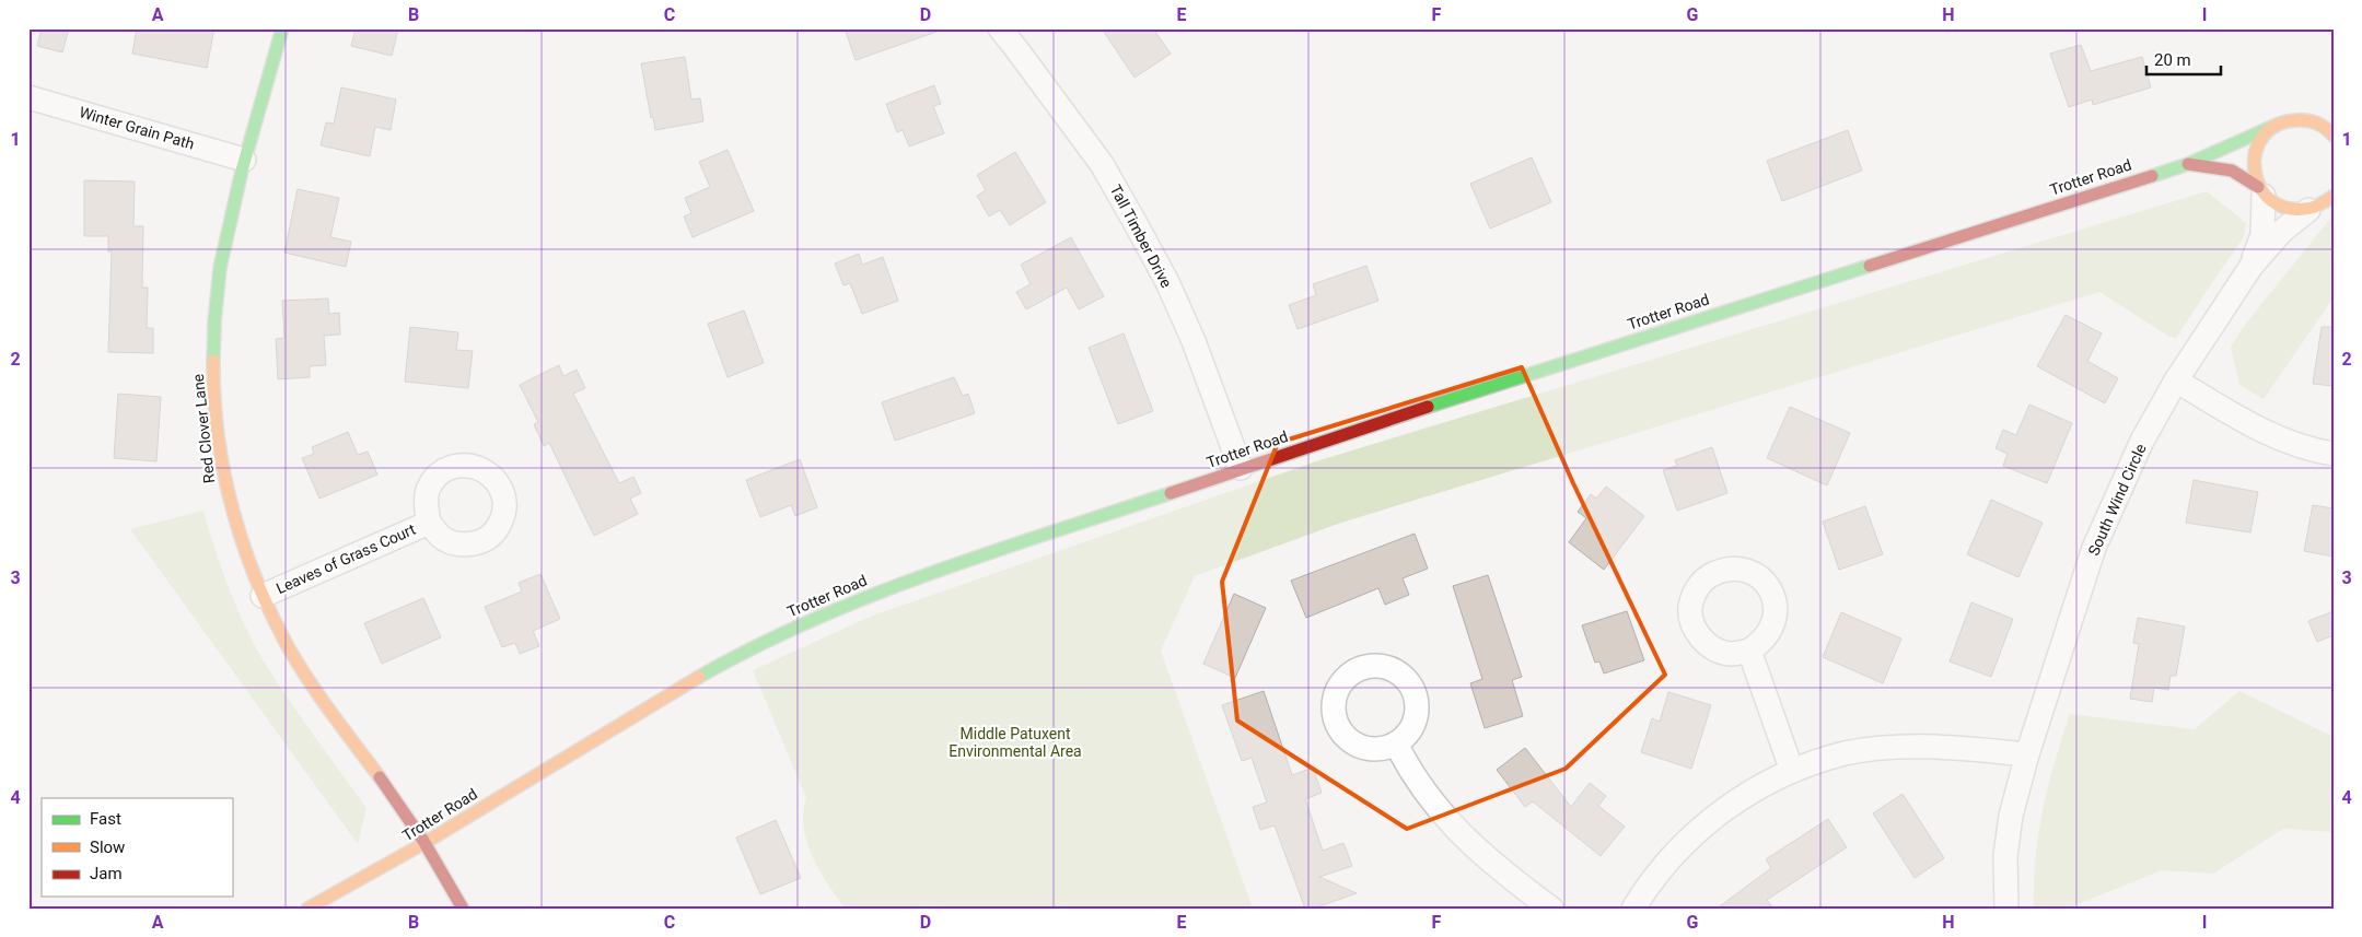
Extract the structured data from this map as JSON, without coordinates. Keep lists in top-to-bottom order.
{
  "streets": {
    "street": [
      "Winter Grain Path",
      "Trotter Road",
      "Tall Timber Drive",
      "Red Clover Lane",
      "South Wind Circle",
      "Leaves of Grass Court"
    ]
  },
  "crossings": [
    ["Winter Grain Path", "Red Clover Lane"],
    ["Trotter Road", "Tall Timber Drive"],
    ["Trotter Road", "Red Clover Lane"],
    ["Trotter Road", "South Wind Circle"],
    ["Red Clover Lane", "Leaves of Grass Court"]
  ],
  "parks": ["Middle Patuxent Environmental Area"],
  "legend": ["Fast", "Slow", "Jam"],
  "scale_bar": "20 m",
  "grid": {
    "columns": [
      "A",
      "B",
      "C",
      "D",
      "E",
      "F",
      "G",
      "H",
      "I"
    ],
    "rows": [
      "1",
      "2",
      "3",
      "4"
    ]
  }
}
